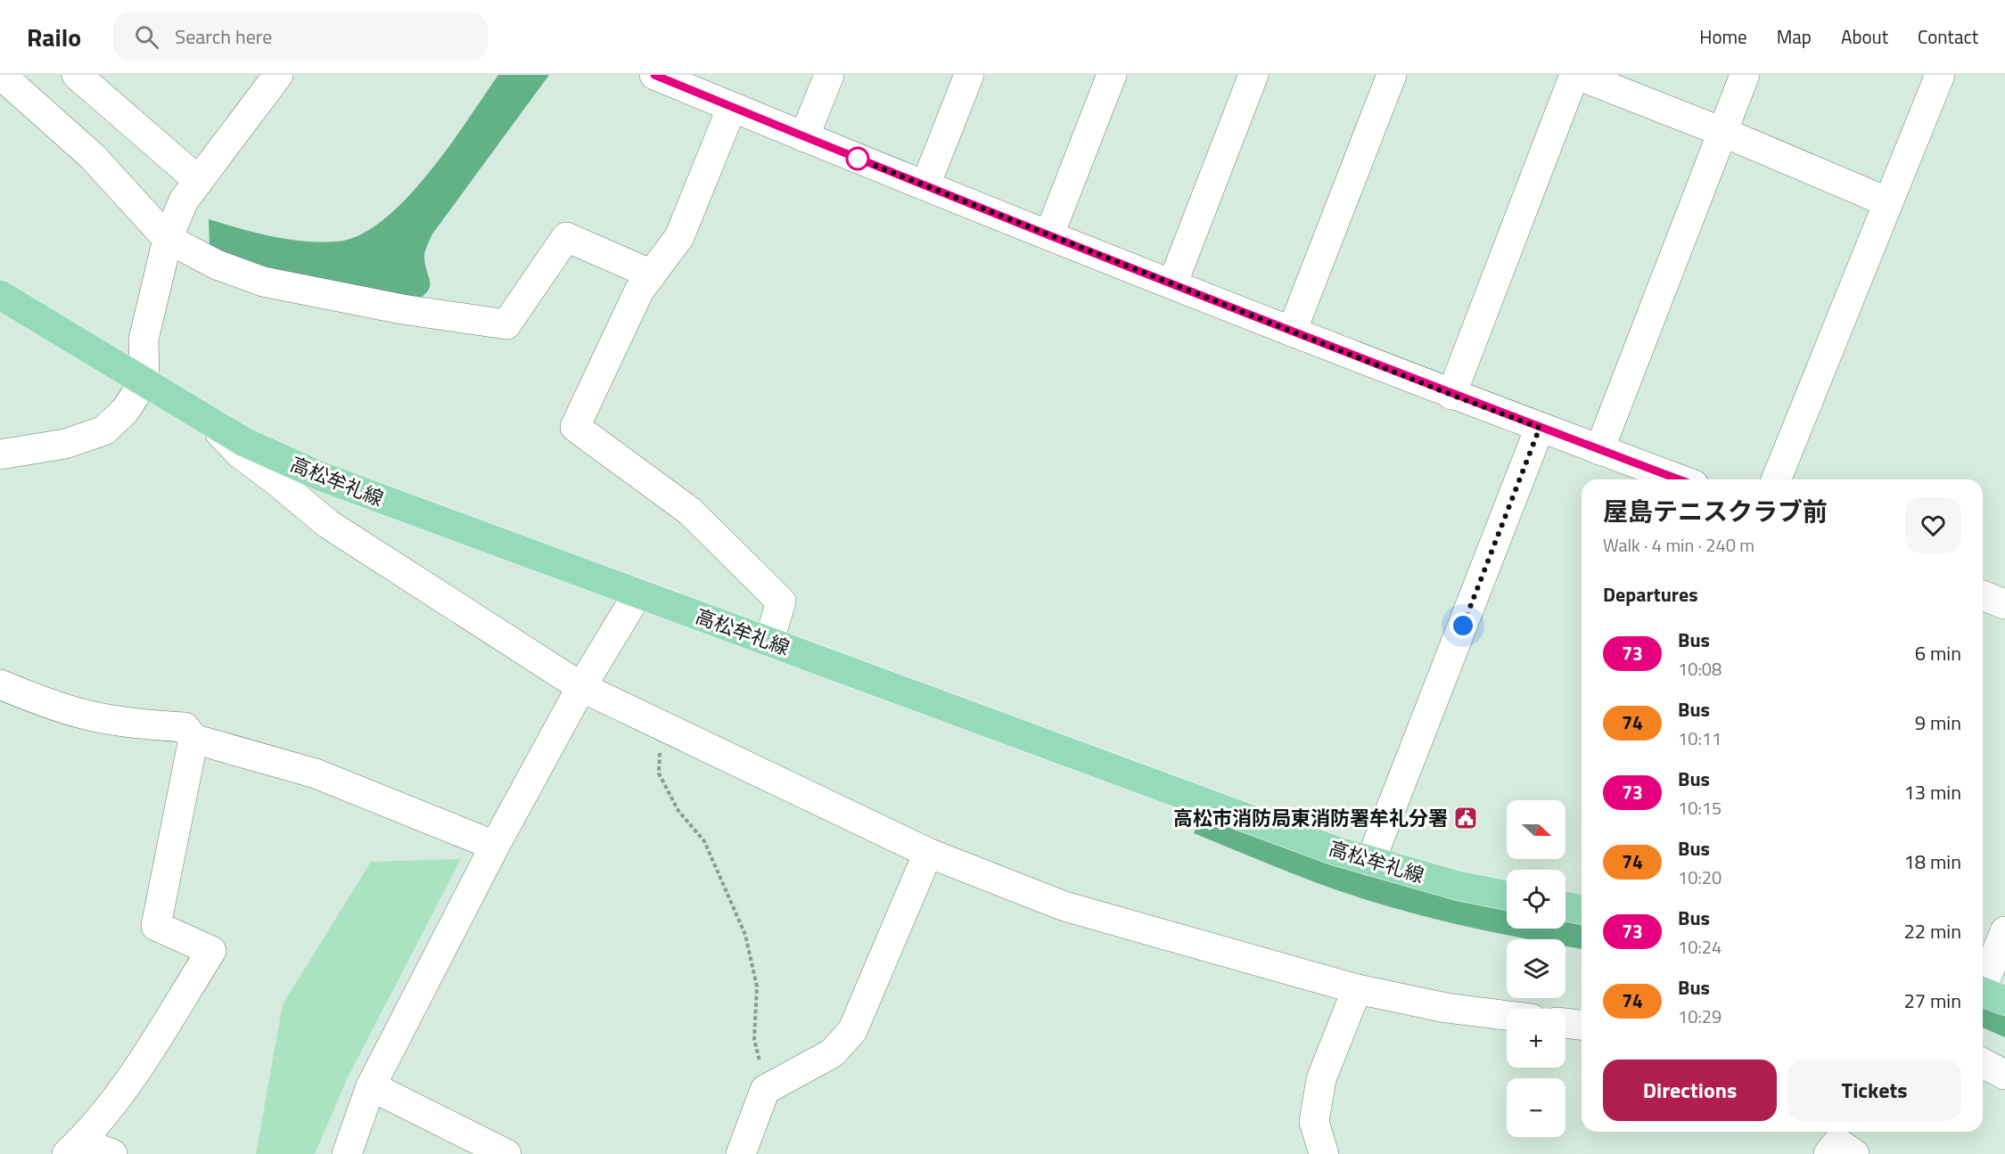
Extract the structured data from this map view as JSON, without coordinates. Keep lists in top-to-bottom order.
{
  "streets": {
    "main road": ["高松牟礼線"]
  },
  "places": {
    "public building": ["高松市消防局東消防署牟礼分署"]
  },
  "lines": ["bus line 73"],
  "north": "right",
  "page": {
    "header": "Railo",
    "search": "Search here",
    "nav": [
      "Home",
      "Map",
      "About",
      "Contact"
    ],
    "heading": [
      ["屋島テニスクラブ前", "Walk · 4 min · 240 m"],
      "Departures"
    ],
    "list": [
      {
        "mark": "73",
        "name": "Bus",
        "note": "10:08",
        "value": "6 min"
      },
      {
        "mark": "74",
        "name": "Bus",
        "note": "10:11",
        "value": "9 min"
      },
      {
        "mark": "73",
        "name": "Bus",
        "note": "10:15",
        "value": "13 min"
      },
      {
        "mark": "74",
        "name": "Bus",
        "note": "10:20",
        "value": "18 min"
      },
      {
        "mark": "73",
        "name": "Bus",
        "note": "10:24",
        "value": "22 min"
      },
      {
        "mark": "74",
        "name": "Bus",
        "note": "10:29",
        "value": "27 min"
      }
    ],
    "map_buttons": ["+", "−"],
    "buttons": ["Directions", "Tickets"]
  }
}
